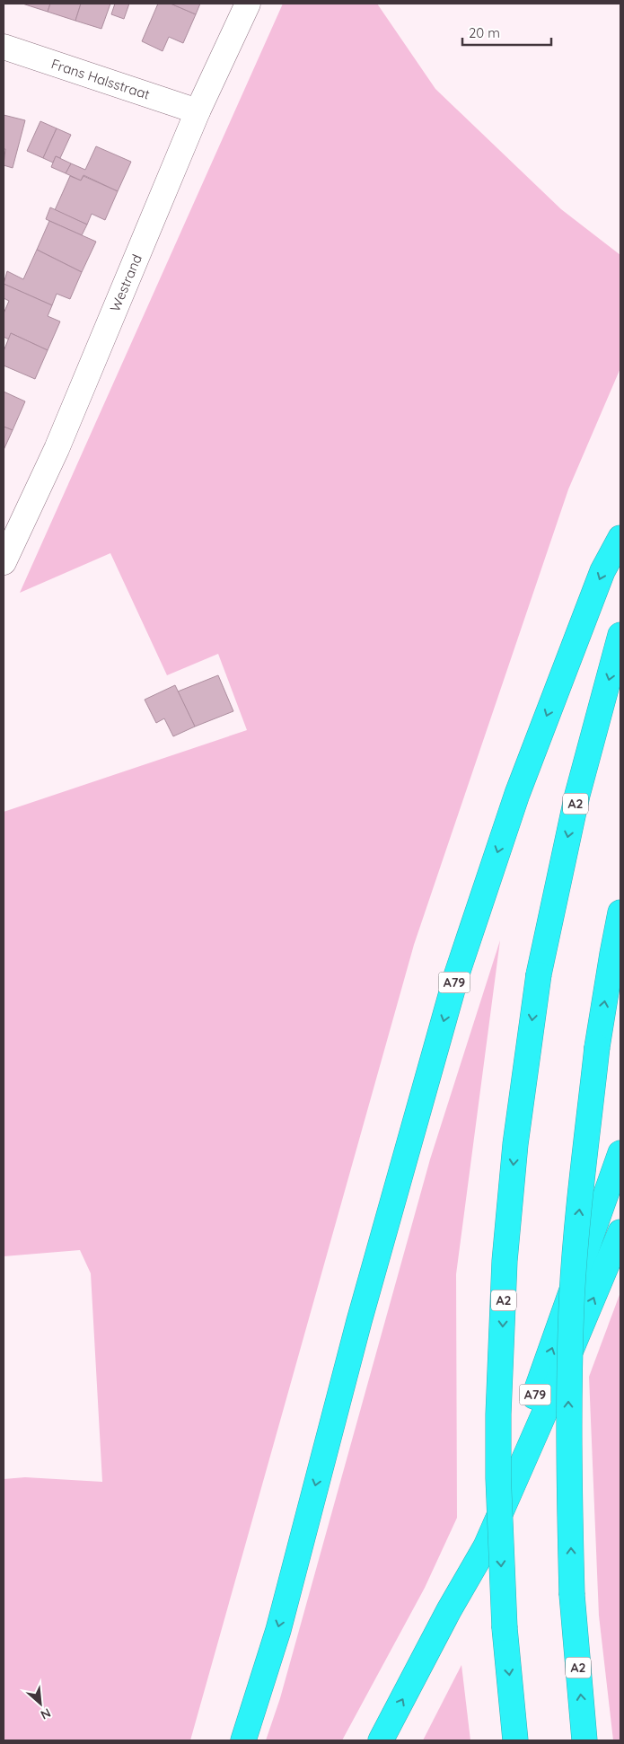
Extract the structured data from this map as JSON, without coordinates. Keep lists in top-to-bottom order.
{
  "streets": {
    "highway": ["A2", "A79"],
    "street": ["Frans Halsstraat", "Westrand"]
  },
  "crossings": [
    ["Frans Halsstraat", "Westrand"]
  ],
  "scale_bar": "20 m",
  "north": "bottom right"
}
